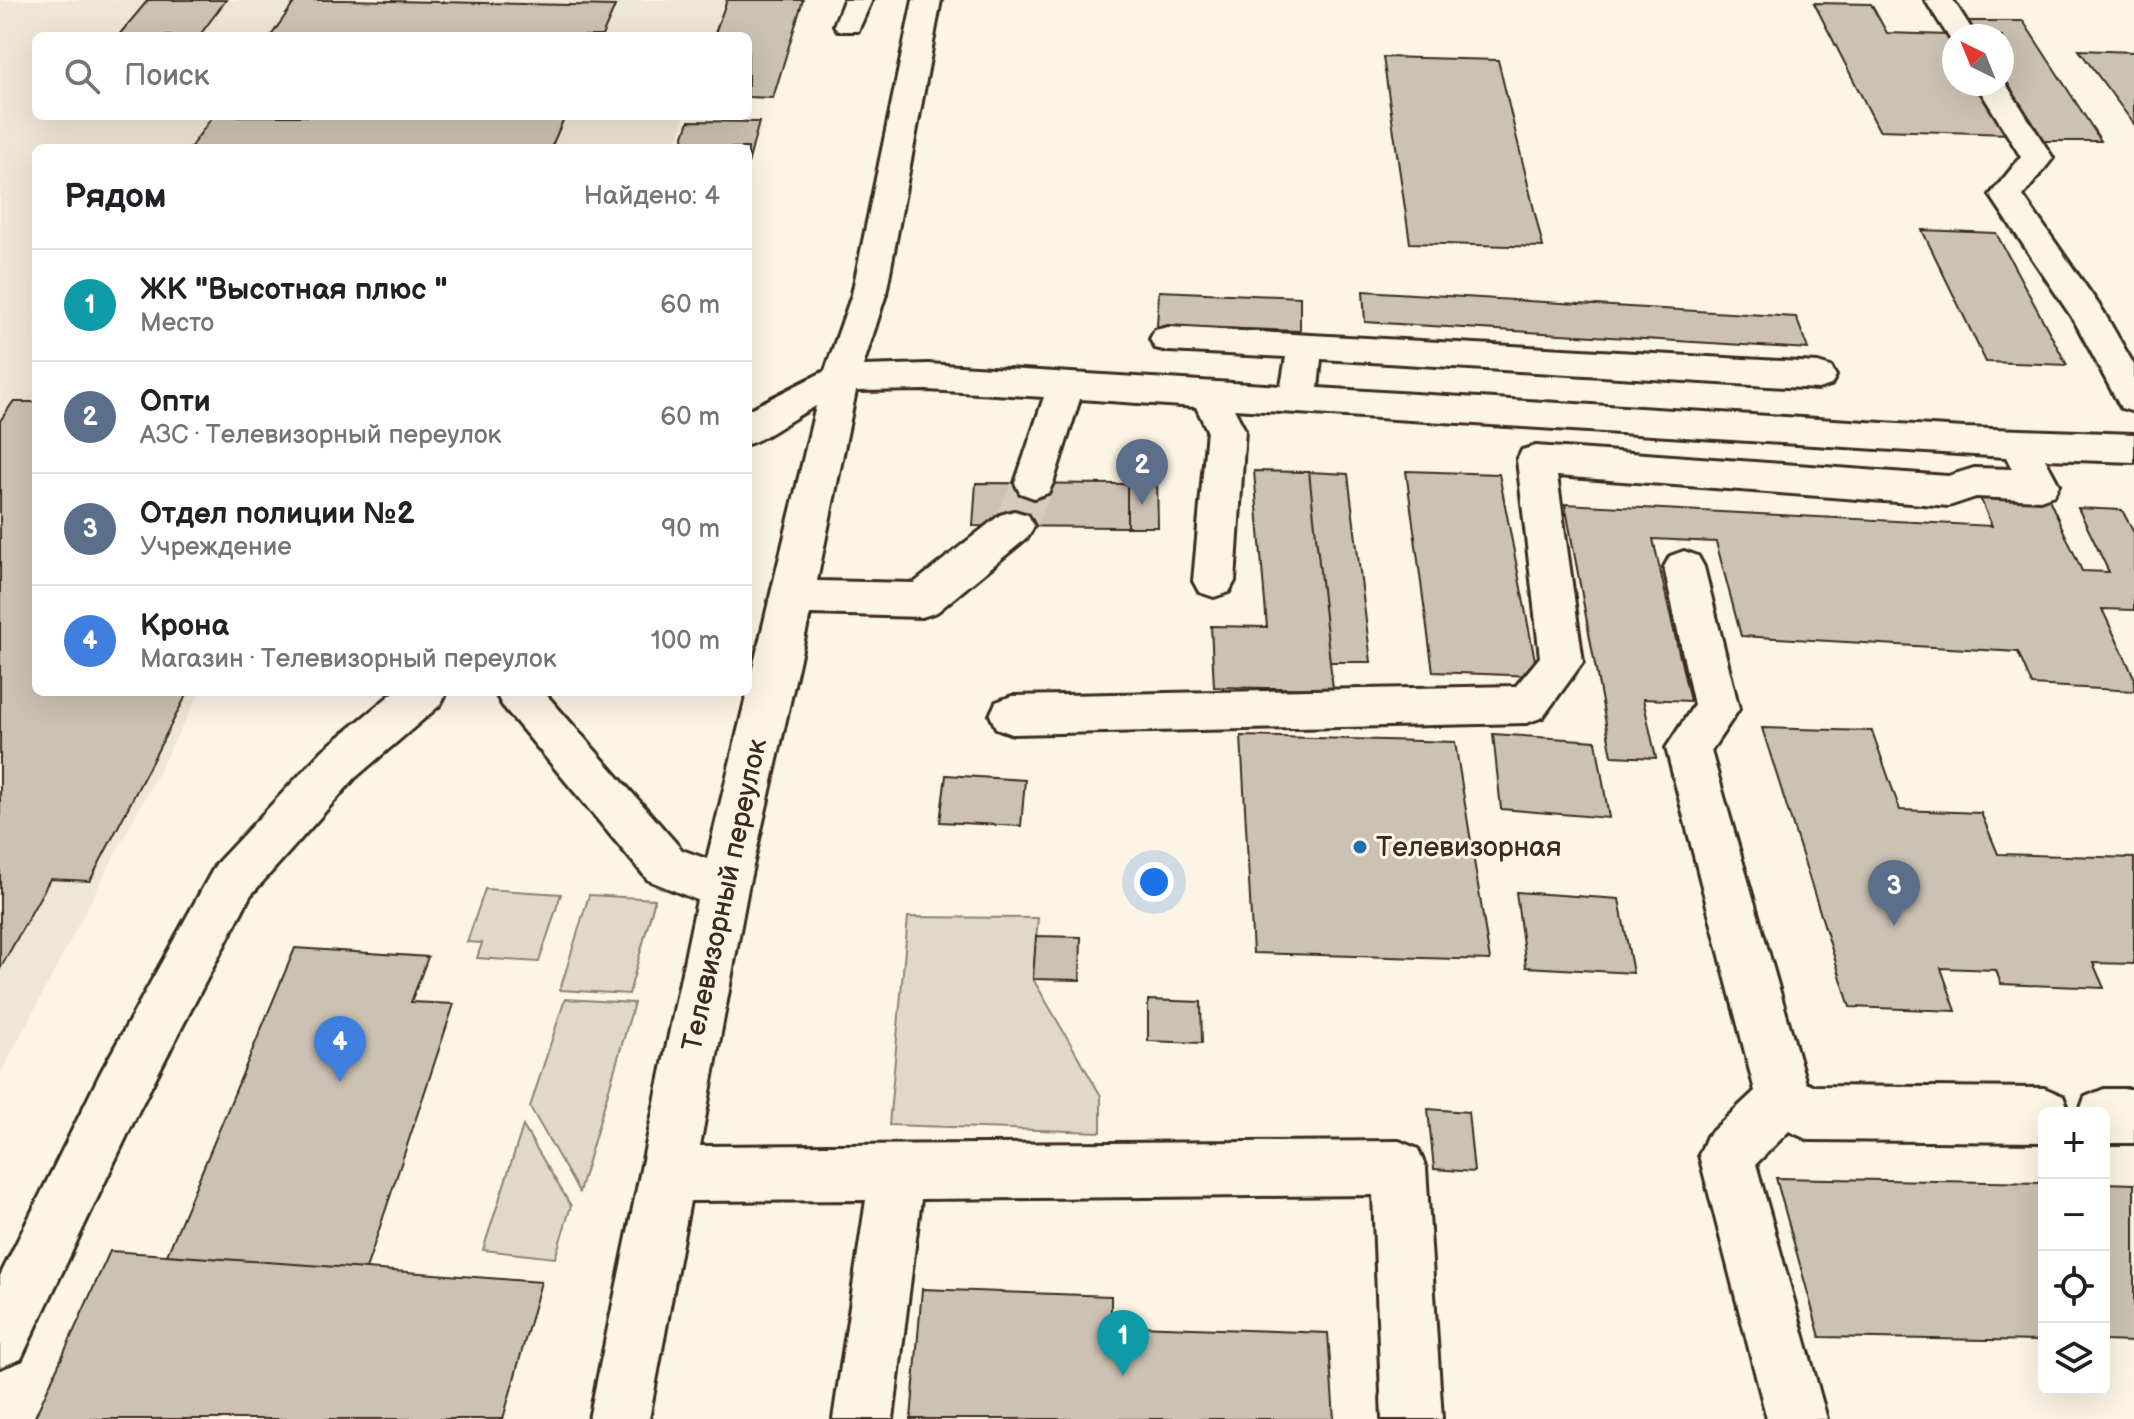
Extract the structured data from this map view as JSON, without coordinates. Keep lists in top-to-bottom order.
{
  "streets": {
    "street": ["Телевизорный переулок"]
  },
  "places": ["Телевизорная"],
  "north": "top left",
  "page": {
    "search": "Поиск",
    "heading": ["Рядом", "Найдено: 4"],
    "list": [
      {
        "mark": "1",
        "name": "ЖК \"Высотная плюс \"",
        "note": "Место",
        "value": "60 m"
      },
      {
        "mark": "2",
        "name": "Опти",
        "note": "АЗС · Телевизорный переулок",
        "value": "60 m"
      },
      {
        "mark": "3",
        "name": "Отдел полиции №2",
        "note": "Учреждение",
        "value": "90 m"
      },
      {
        "mark": "4",
        "name": "Крона",
        "note": "Магазин · Телевизорный переулок",
        "value": "100 m"
      }
    ],
    "pins": [
      "2",
      "3",
      "4",
      "1"
    ],
    "map_buttons": ["+", "−"]
  }
}
